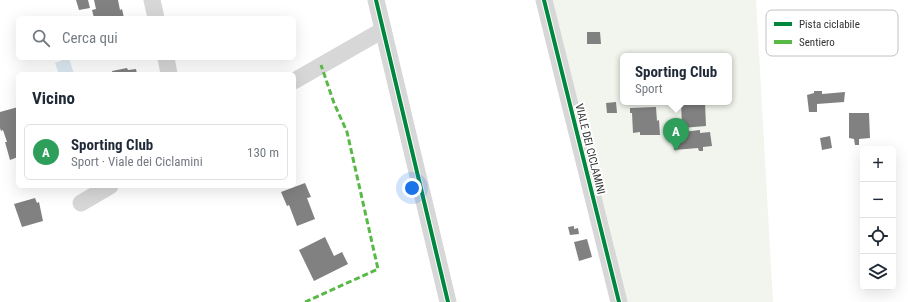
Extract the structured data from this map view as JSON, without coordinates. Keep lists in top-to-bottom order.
{
  "streets": {
    "street": ["VIALE DEI CICLAMINI"]
  },
  "legend": ["Pista ciclabile", "Sentiero"],
  "page": {
    "search": "Cerca qui",
    "popup": ["Sporting Club", "Sport"],
    "heading": "Vicino",
    "pins": "A",
    "list": [
      {
        "mark": "A",
        "name": "Sporting Club",
        "note": "Sport · Viale dei Ciclamini",
        "value": "130 m"
      }
    ],
    "map_buttons": ["+", "−"]
  }
}
